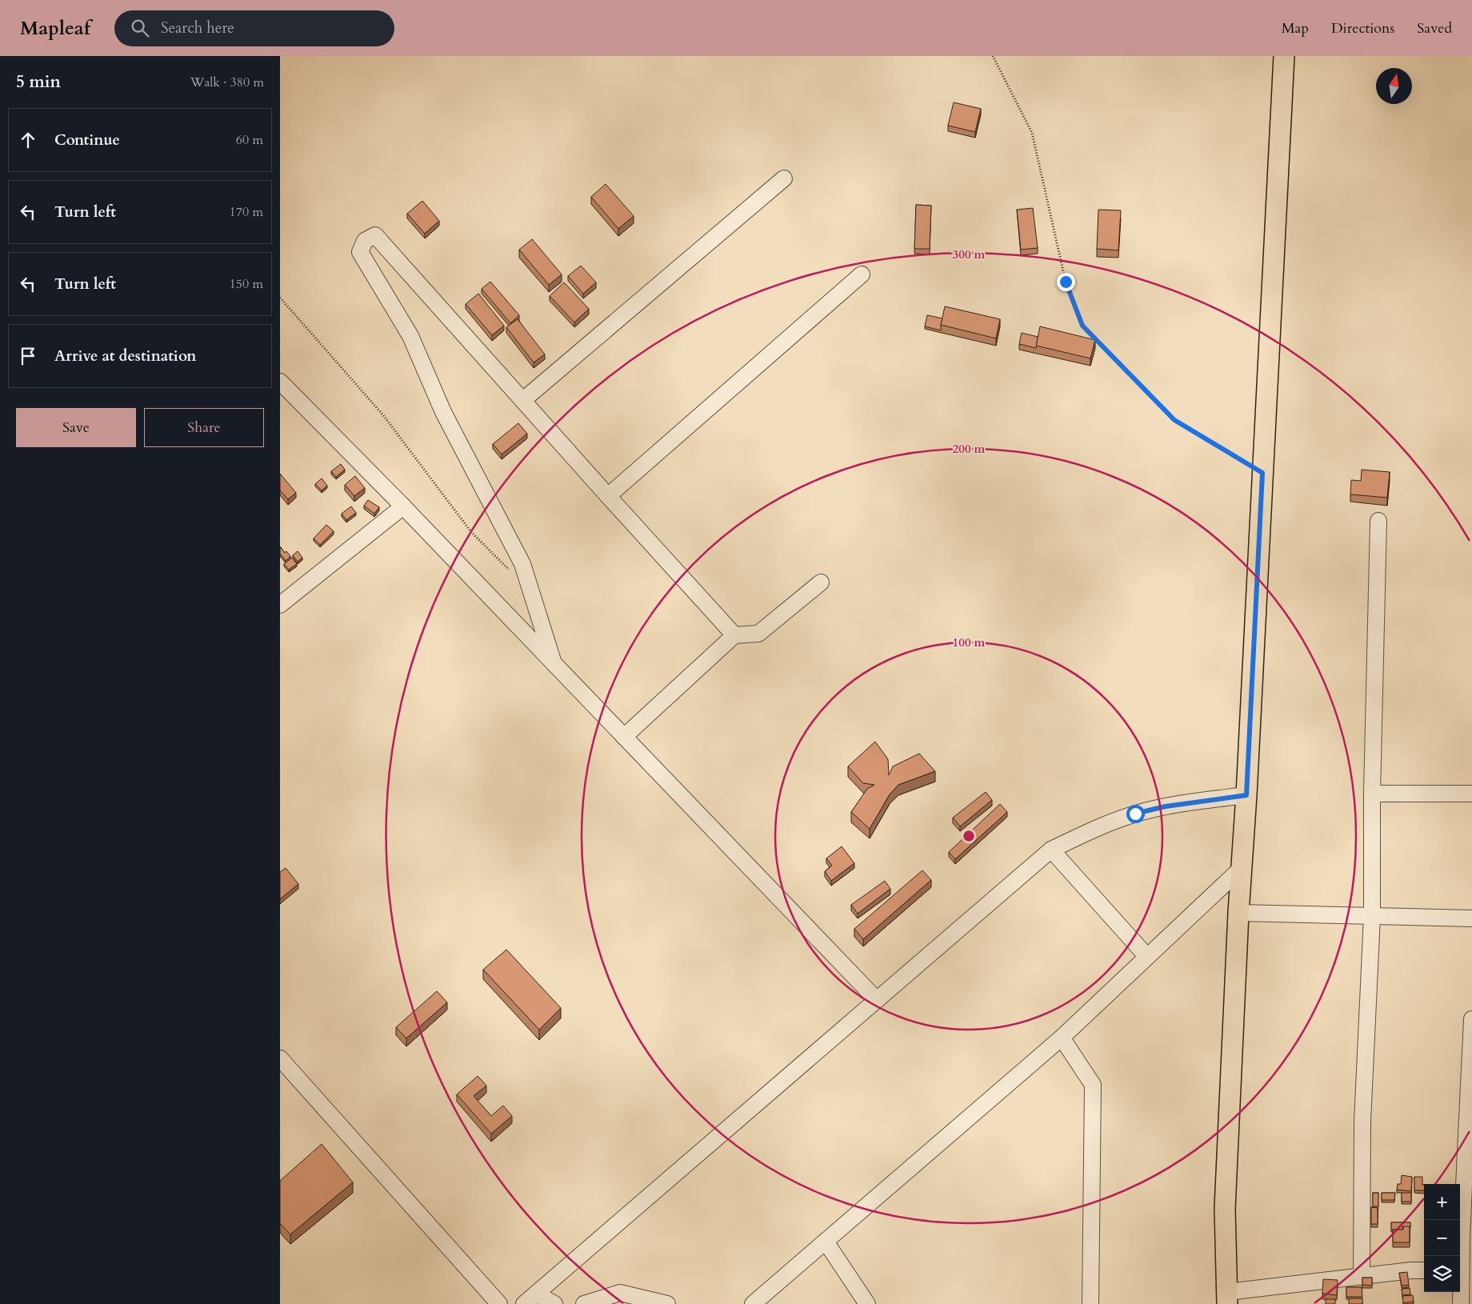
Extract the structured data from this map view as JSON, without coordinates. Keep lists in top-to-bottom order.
{
  "north": "top",
  "page": {
    "header": "Mapleaf",
    "search": "Search here",
    "nav": ["Map", "Directions", "Saved"],
    "heading": ["5 min", "Walk · 380 m"],
    "list": [
      ["Continue", "60 m"],
      ["Turn left", "170 m"],
      ["Turn left", "150 m"],
      "Arrive at destination"
    ],
    "buttons": ["Save", "Share"],
    "map_buttons": ["+", "−"]
  },
  "rings": ["300 m", "200 m", "100 m"]
}
